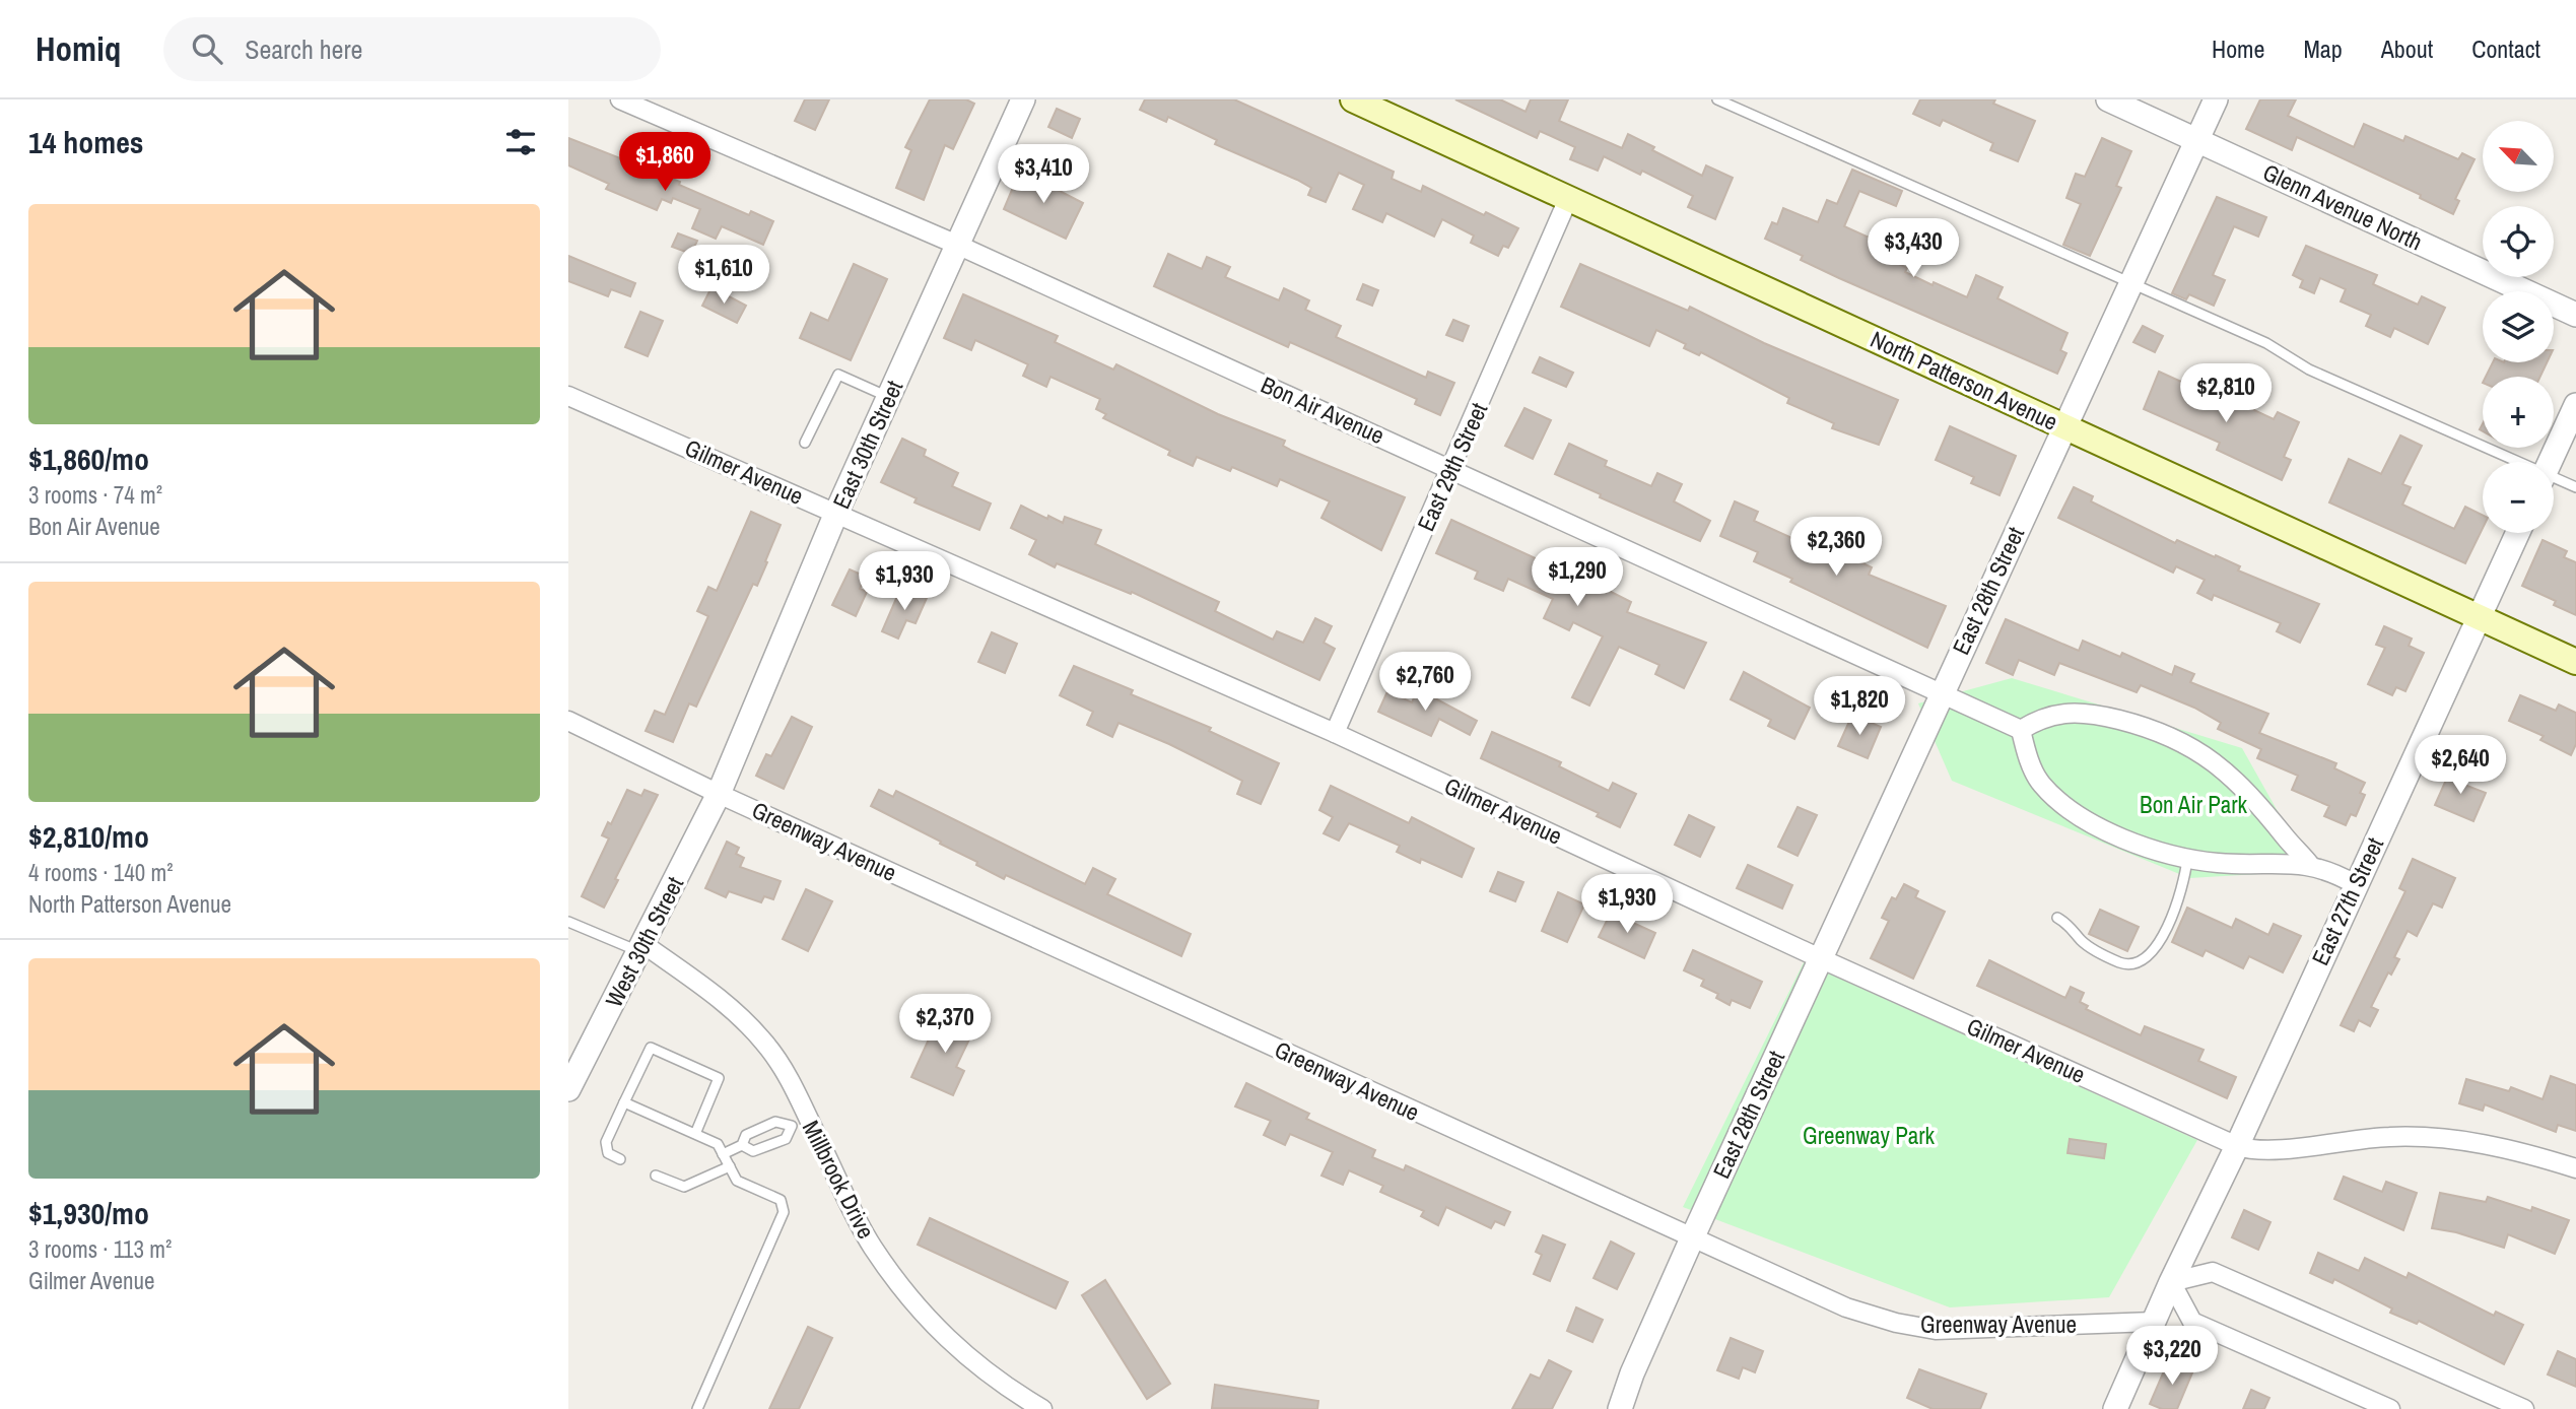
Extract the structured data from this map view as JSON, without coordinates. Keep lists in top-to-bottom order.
{
  "streets": {
    "main road": ["North Patterson Avenue"],
    "street": [
      "Glenn Avenue North",
      "Bon Air Avenue",
      "East 30th Street",
      "East 29th Street",
      "Gilmer Avenue",
      "East 28th Street",
      "Greenway Avenue",
      "East 27th Street",
      "West 30th Street",
      "Millbrook Drive"
    ]
  },
  "crossings": [
    ["Glenn Avenue North", "East 28th Street"],
    ["North Patterson Avenue", "East 29th Street"],
    ["North Patterson Avenue", "East 28th Street"],
    ["North Patterson Avenue", "East 27th Street"],
    ["Bon Air Avenue", "East 30th Street"],
    ["Bon Air Avenue", "East 29th Street"],
    ["Bon Air Avenue", "East 28th Street"],
    ["East 30th Street", "Gilmer Avenue"],
    ["East 30th Street", "Greenway Avenue"],
    ["East 30th Street", "West 30th Street"],
    ["East 29th Street", "Gilmer Avenue"],
    ["Gilmer Avenue", "East 28th Street"],
    ["Gilmer Avenue", "East 27th Street"],
    ["East 28th Street", "Greenway Avenue"],
    ["Greenway Avenue", "East 27th Street"],
    ["Greenway Avenue", "West 30th Street"],
    ["West 30th Street", "Millbrook Drive"]
  ],
  "parks": ["Bon Air Park", "Greenway Park"],
  "north": "top left",
  "page": {
    "header": "Homiq",
    "search": "Search here",
    "nav": [
      "Home",
      "Map",
      "About",
      "Contact"
    ],
    "heading": "14 homes",
    "map_buttons": ["+", "−"],
    "price": [
      "$1,860",
      "$3,410",
      "$3,430",
      "$1,610",
      "$2,810",
      "$2,360",
      "$1,290",
      "$1,930",
      "$2,760",
      "$1,820",
      "$2,640",
      "$1,930",
      "$2,370",
      "$3,220"
    ],
    "list": [
      {
        "name": "$1,860/mo",
        "note": "3 rooms · 74 m² · Bon Air Avenue"
      },
      {
        "name": "$2,810/mo",
        "note": "4 rooms · 140 m² · North Patterson Avenue"
      },
      {
        "name": "$1,930/mo",
        "note": "3 rooms · 113 m² · Gilmer Avenue"
      }
    ]
  }
}
